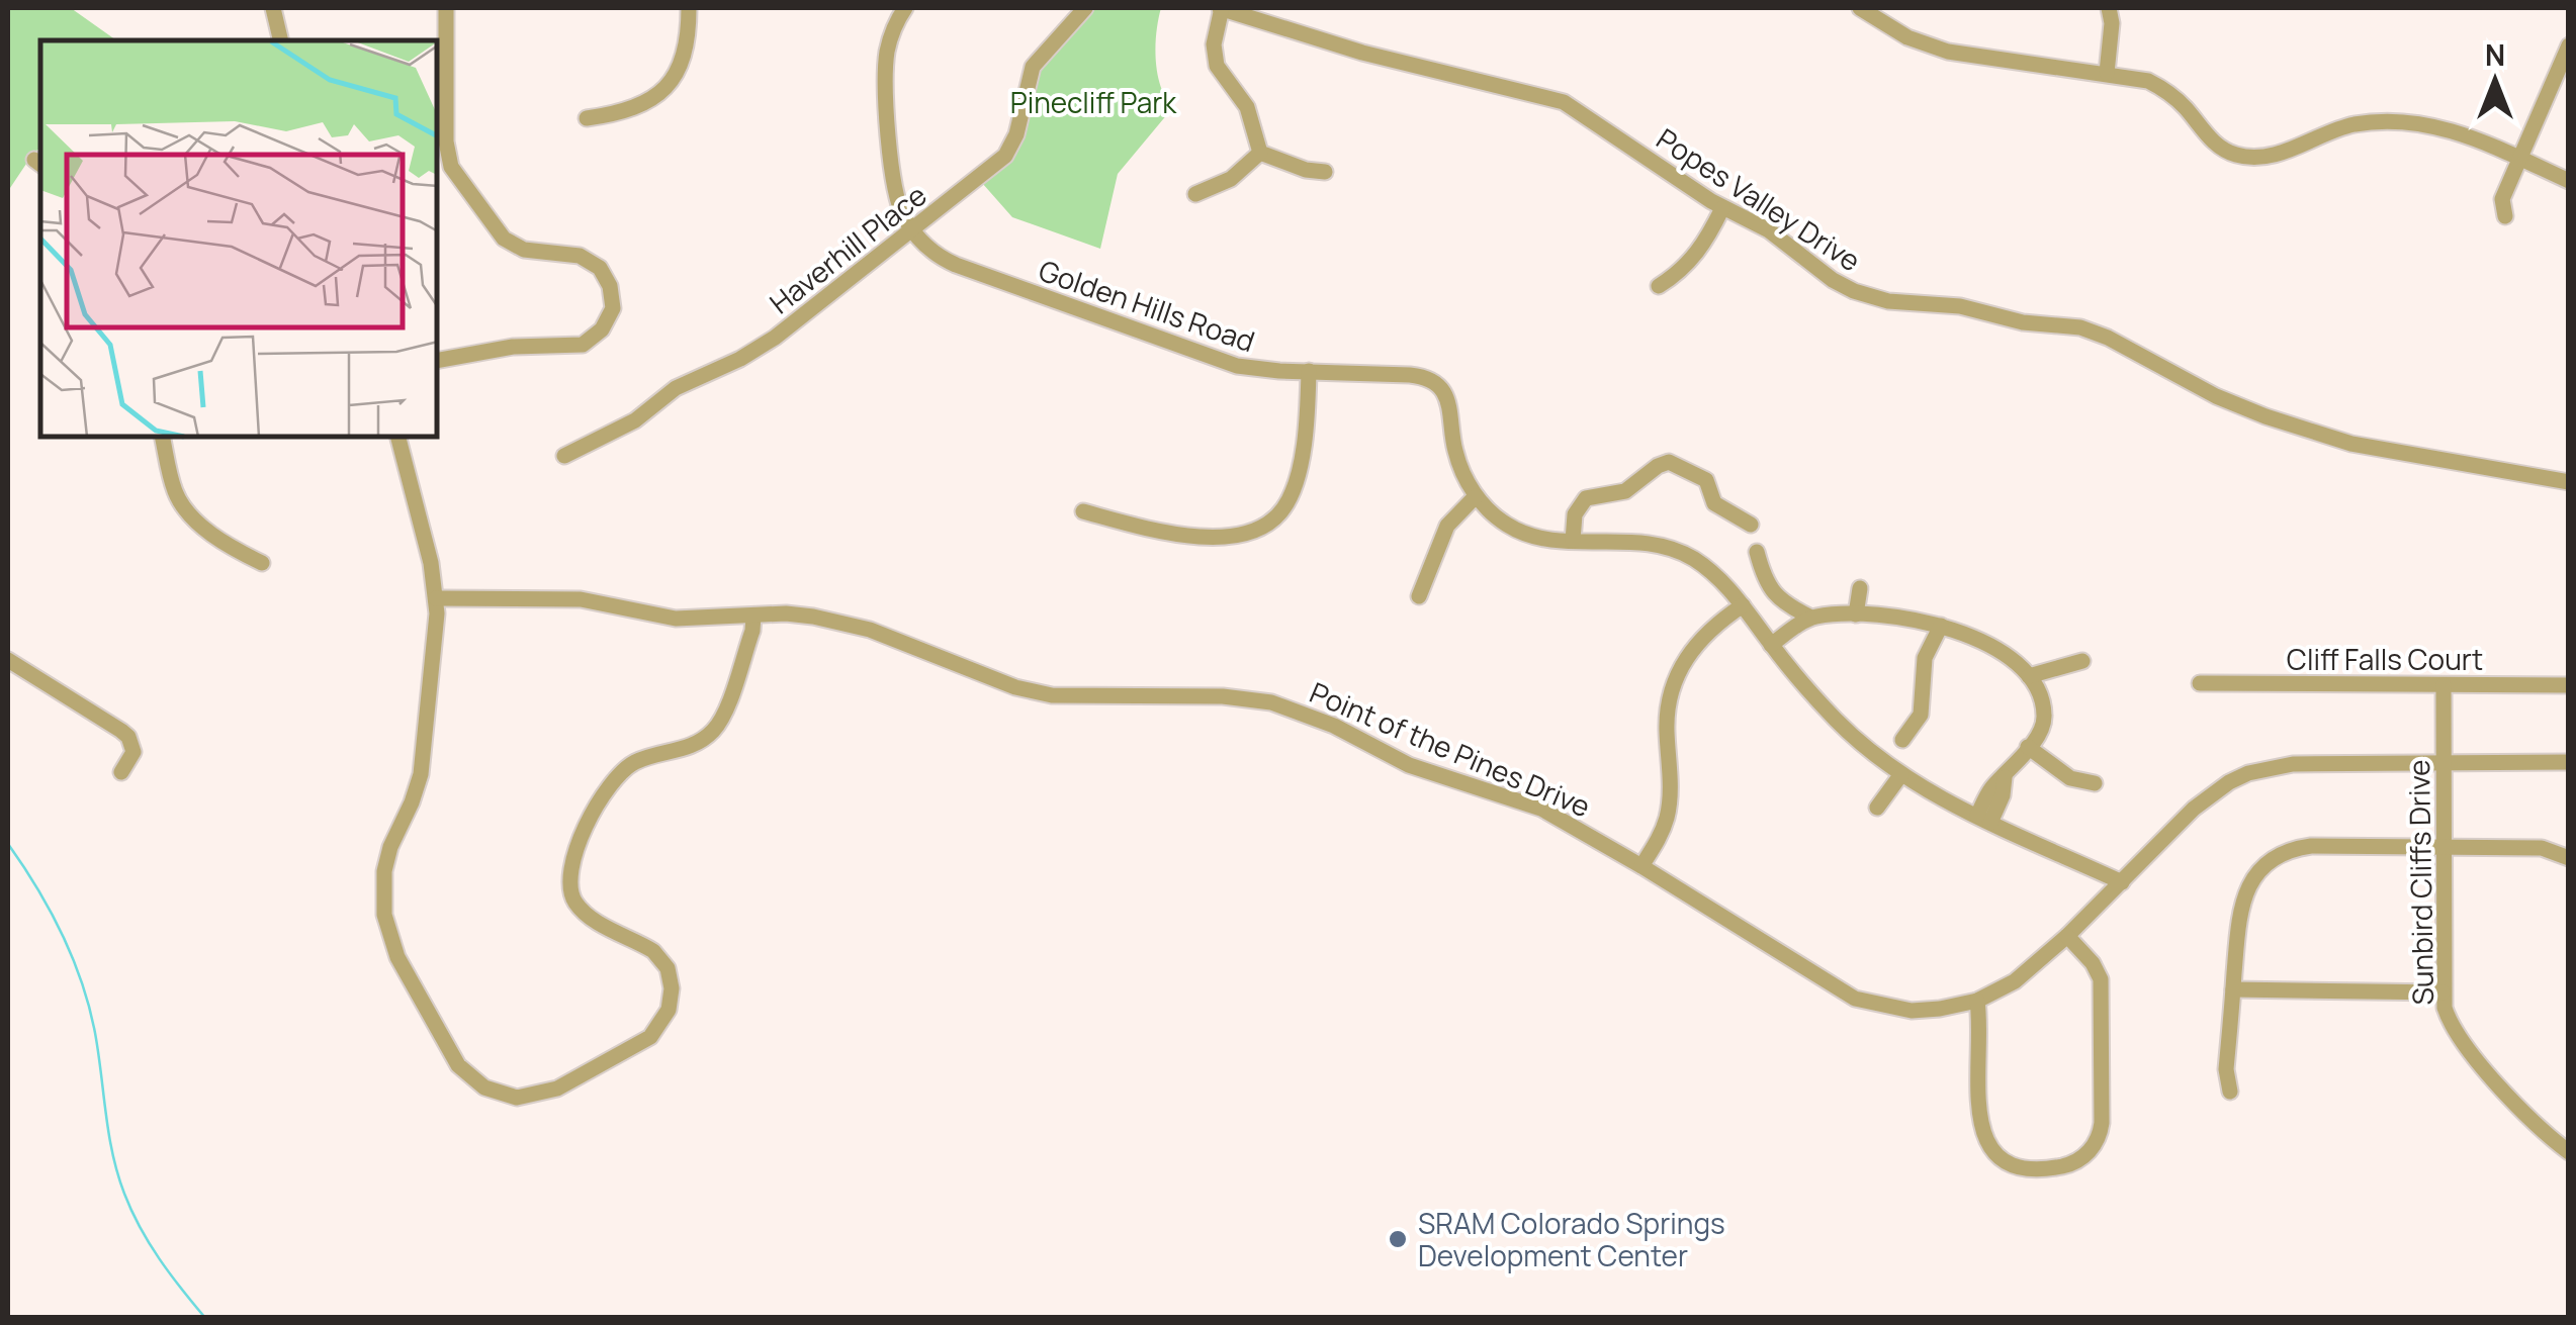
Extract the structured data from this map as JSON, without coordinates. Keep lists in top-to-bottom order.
{
  "streets": {
    "street": [
      "Popes Valley Drive",
      "Haverhill Place",
      "Golden Hills Road",
      "Cliff Falls Court",
      "Point of the Pines Drive",
      "Sunbird Cliffs Drive"
    ]
  },
  "crossings": [
    ["Haverhill Place", "Golden Hills Road"],
    ["Golden Hills Road", "Point of the Pines Drive"],
    ["Cliff Falls Court", "Sunbird Cliffs Drive"],
    ["Point of the Pines Drive", "Sunbird Cliffs Drive"]
  ],
  "parks": ["Pinecliff Park"],
  "places": ["SRAM Colorado Springs Development Center"],
  "north": "top"
}
